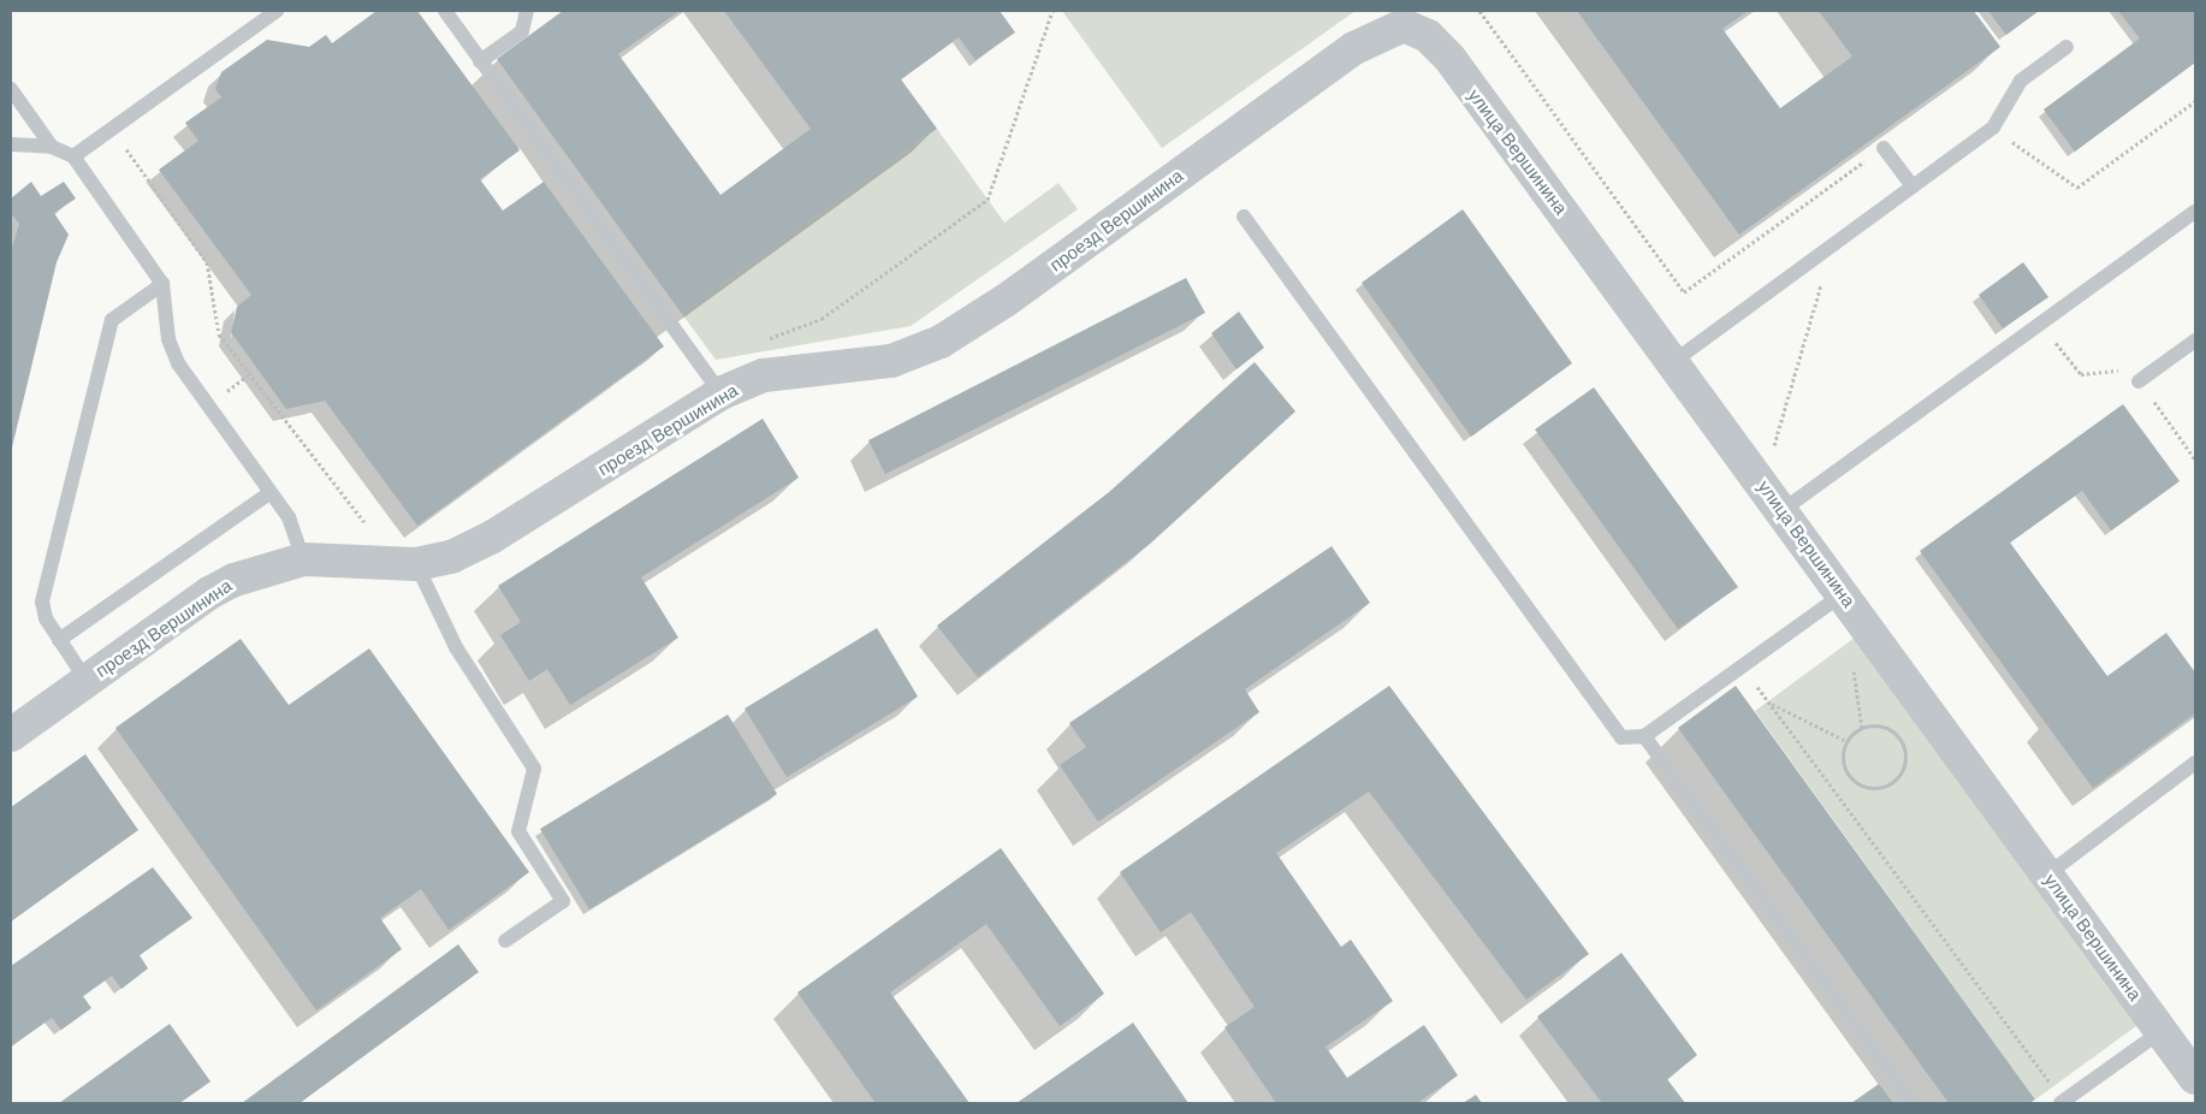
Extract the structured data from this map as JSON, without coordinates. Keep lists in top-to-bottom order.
{
  "streets": {
    "street": ["улица Вершинина", "проезд Вершинина"]
  },
  "crossings": [
    ["улица Вершинина", "проезд Вершинина"]
  ]
}
